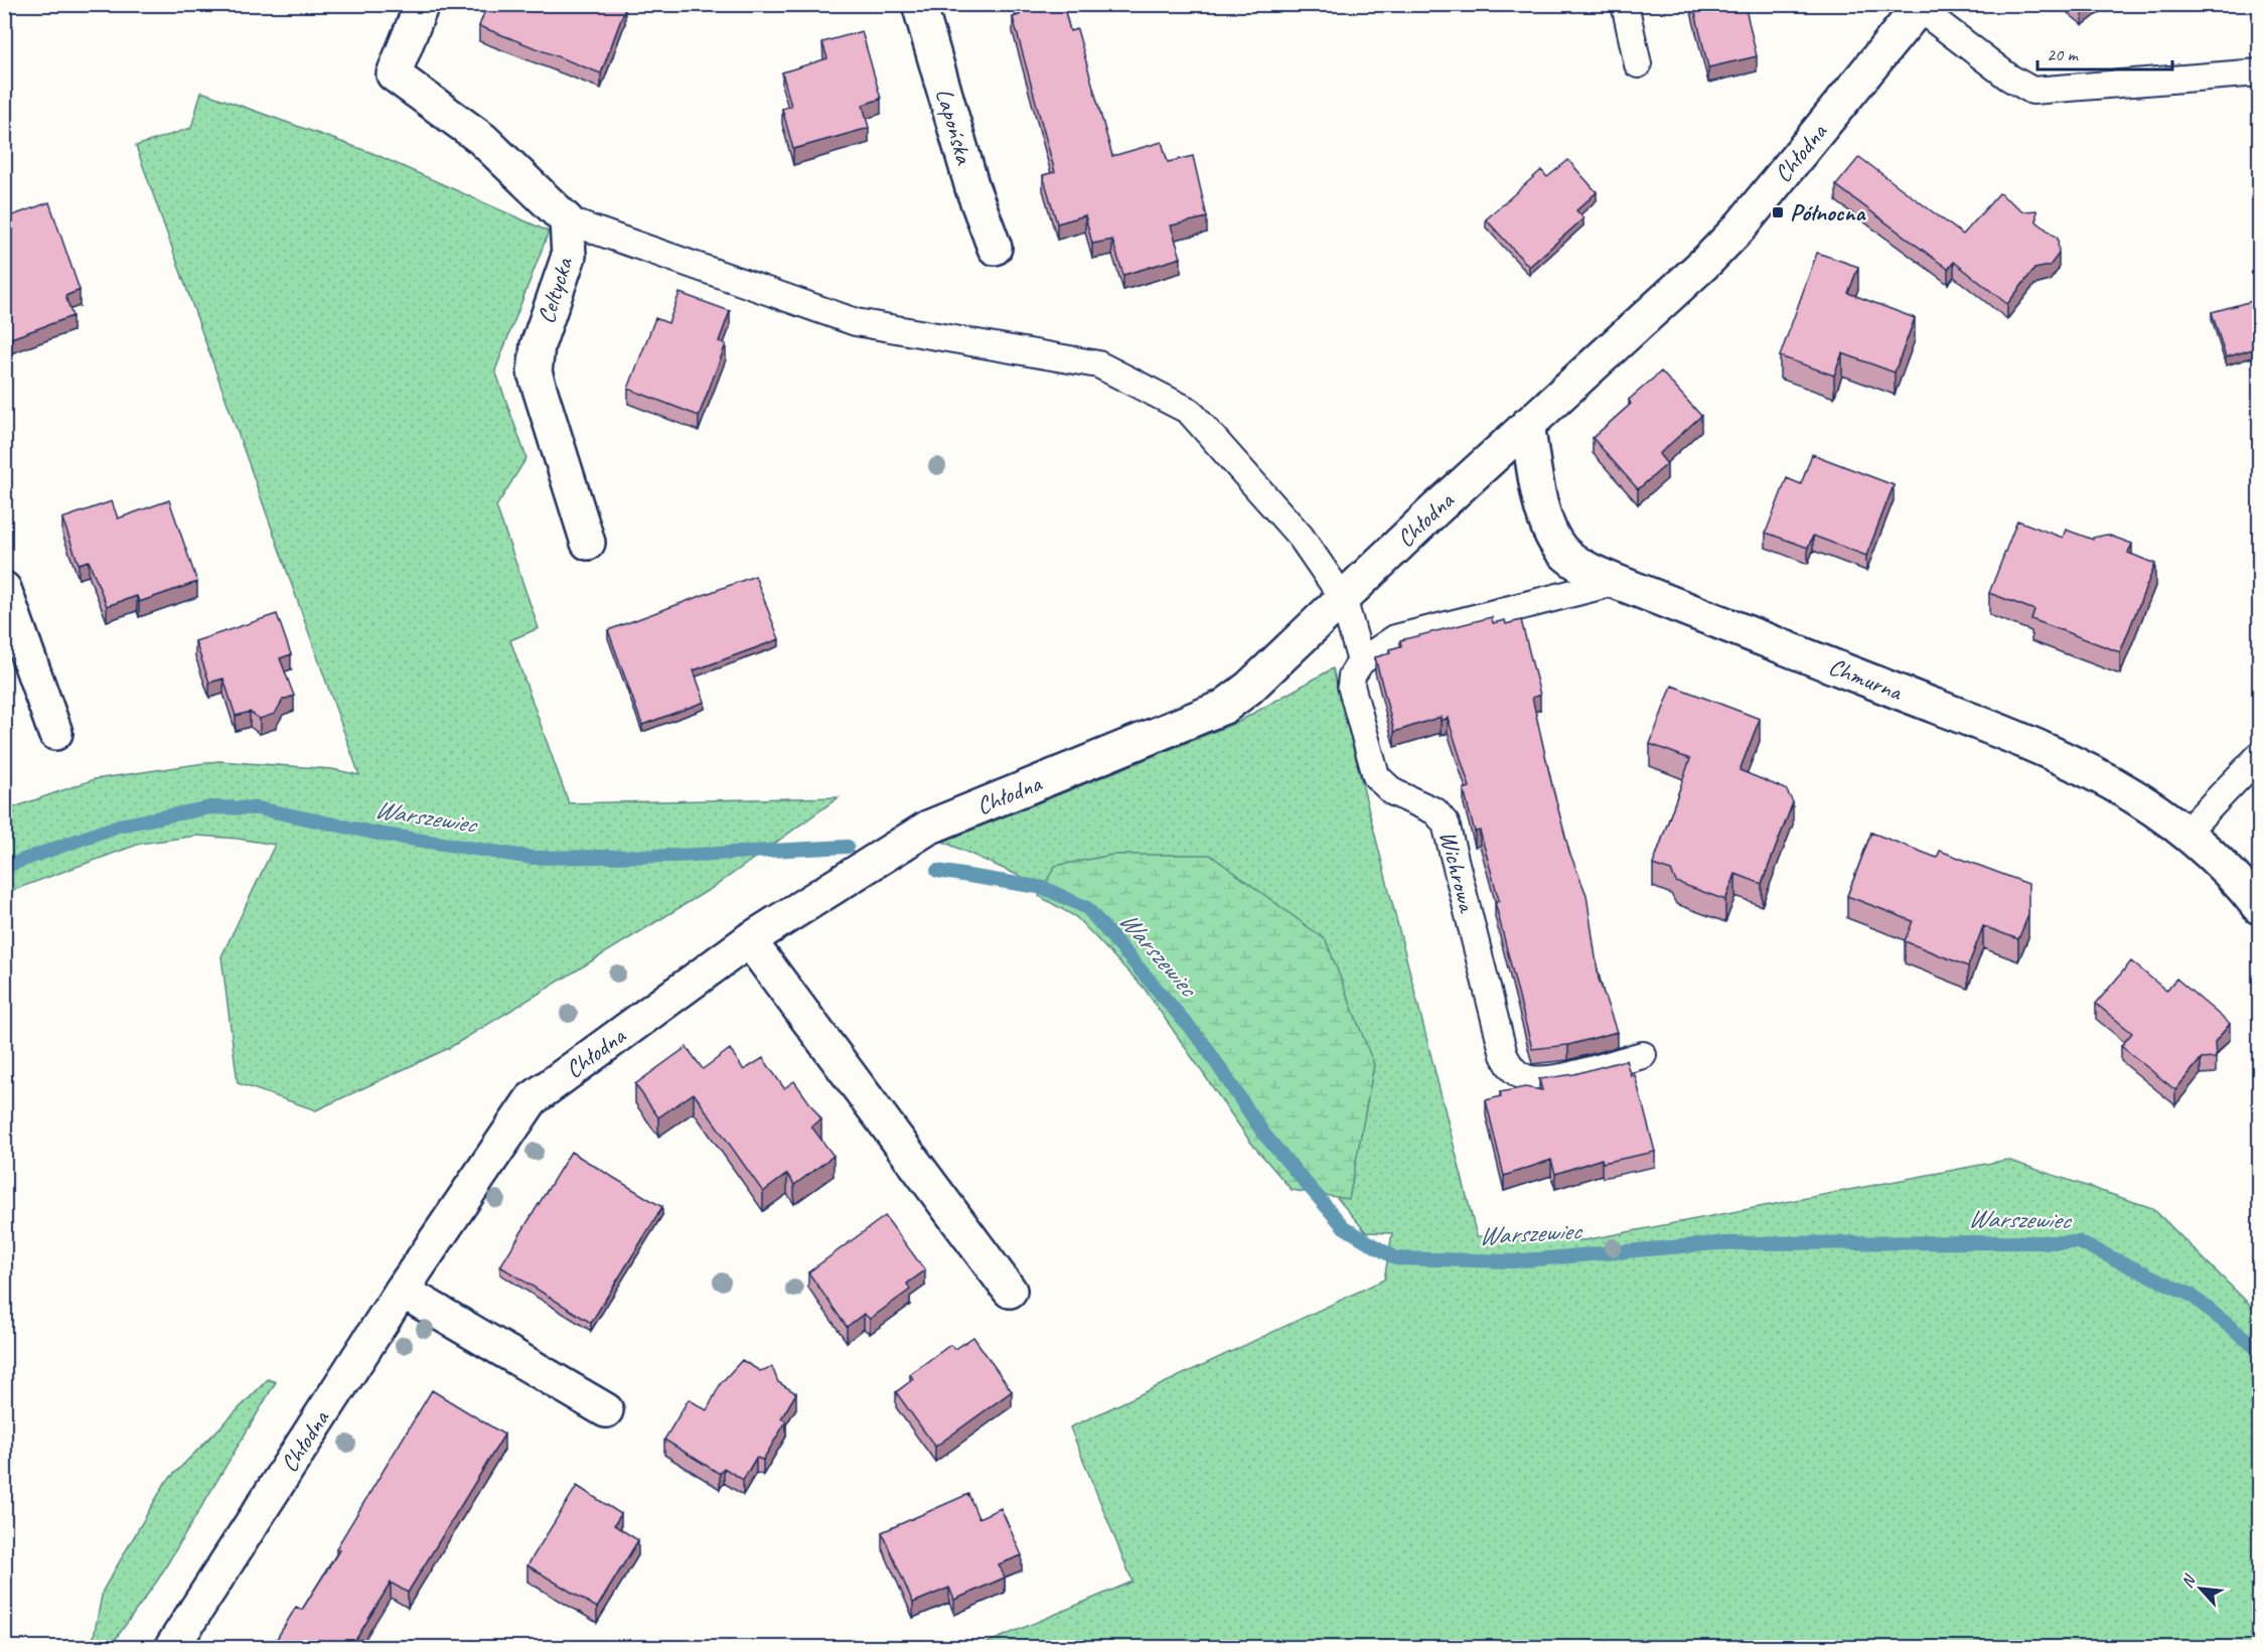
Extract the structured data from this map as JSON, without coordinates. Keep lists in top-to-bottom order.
{
  "streets": {
    "street": [
      "Lapońska",
      "Chłodna",
      "Celtycka",
      "Chmurna"
    ],
    "lane": ["Wichrowa"]
  },
  "crossings": [
    ["Chłodna", "Chmurna"]
  ],
  "water": ["Warszewiec"],
  "places": {
    "transit": ["Północna"]
  },
  "scale_bar": "20 m",
  "north": "top left"
}
